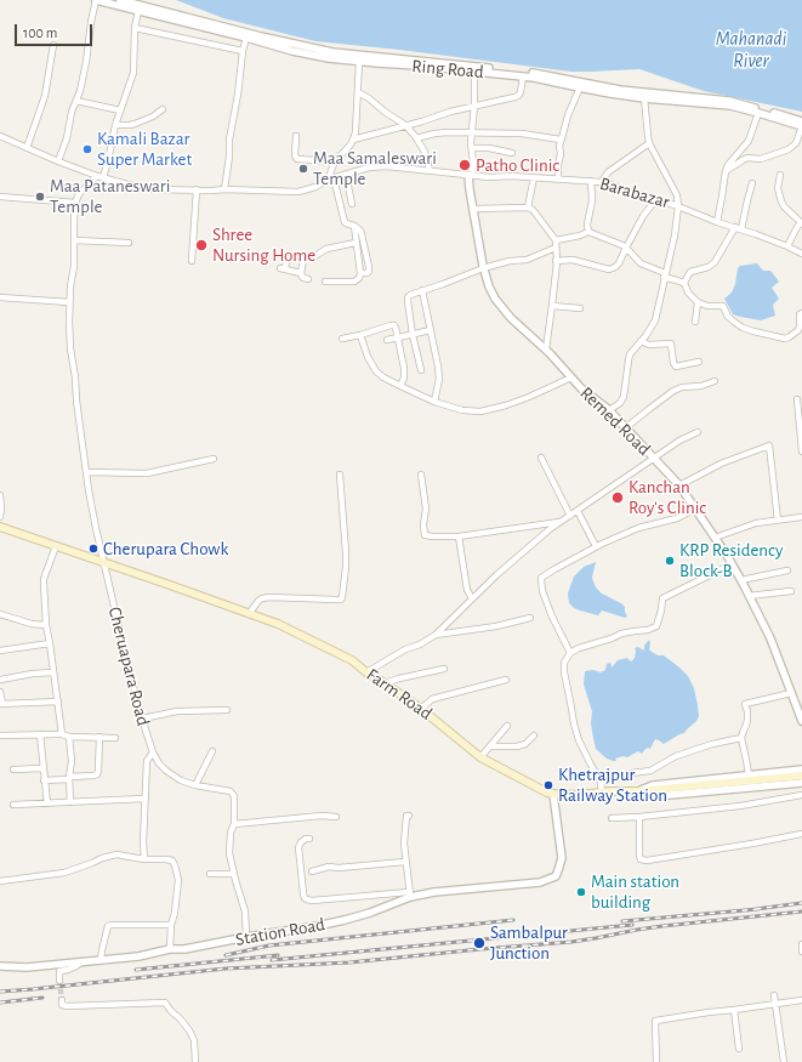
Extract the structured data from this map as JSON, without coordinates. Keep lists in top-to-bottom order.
{
  "streets": {
    "main road": ["Farm Road"],
    "street": [
      "Ring Road",
      "Barabazar",
      "Remed Road",
      "Cheruapara Road",
      "Station Road"
    ]
  },
  "crossings": [
    ["Barabazar", "Remed Road"],
    ["Cheruapara Road", "Farm Road"],
    ["Farm Road", "Station Road"]
  ],
  "water": ["Mahanadi River"],
  "places": [
    "Kamali Bazar Super Market",
    "Patho Clinic",
    "Maa Samaleswari Temple",
    "Maa Pataneswari Temple",
    "Shree Nursing Home",
    "Kanchan Roy's Clinic",
    "Cherupara Chowk",
    "KRP Residency Block-B",
    "Khetrajpur Railway Station",
    "Main station building",
    "Sambalpur Junction"
  ],
  "scale_bar": "100 m"
}
